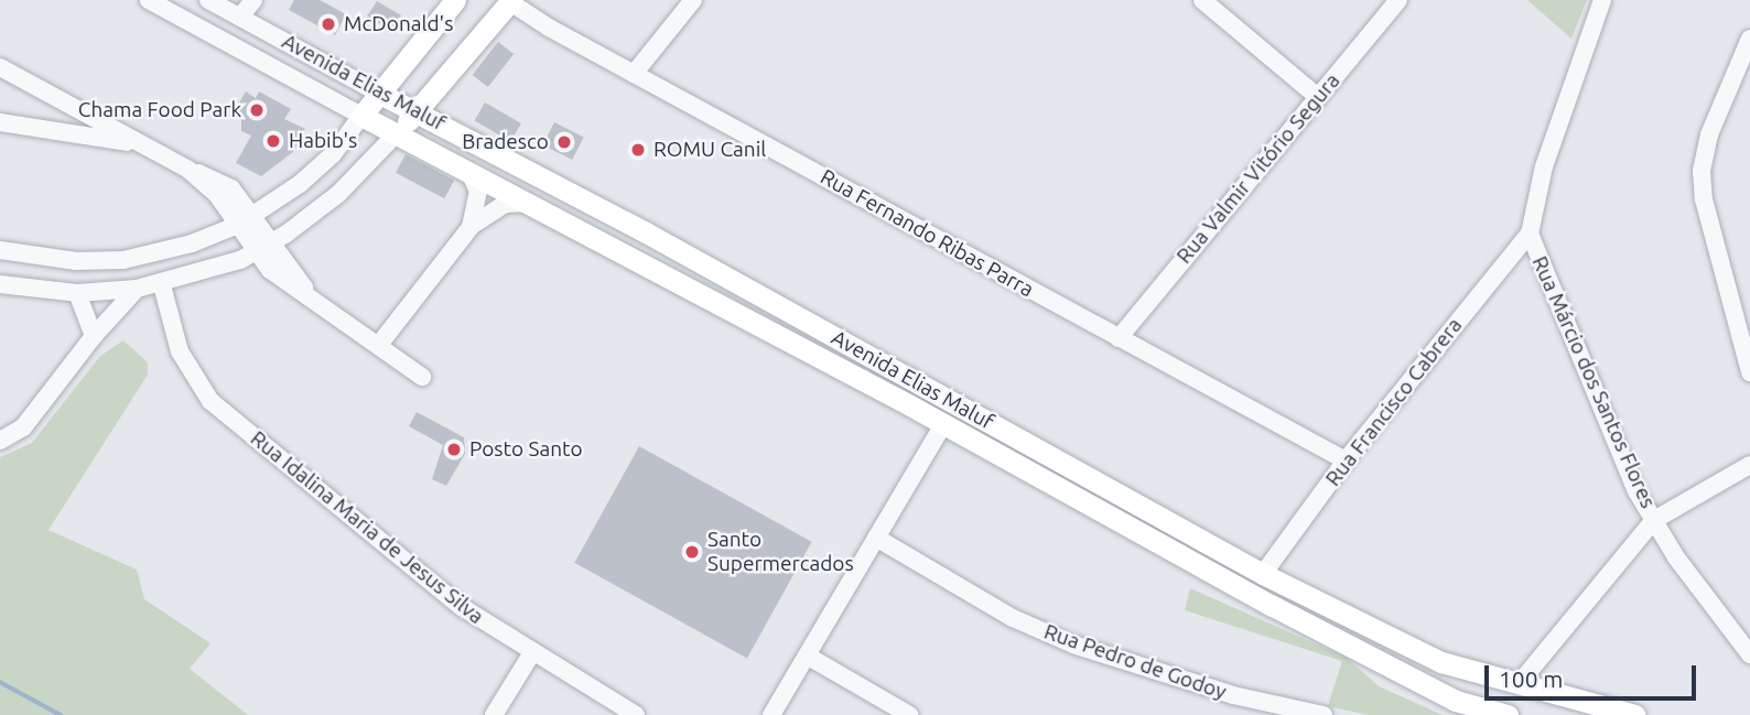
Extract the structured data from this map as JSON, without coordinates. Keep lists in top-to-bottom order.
{
  "streets": {
    "main road": ["Avenida Elias Maluf"],
    "street": [
      "Rua Valmir Vitório Segura",
      "Rua Fernando Ribas Parra",
      "Rua Márcio dos Santos Flores",
      "Rua Francisco Cabrera",
      "Rua Idalina Maria de Jesus Silva",
      "Rua Pedro de Godoy"
    ]
  },
  "crossings": [
    ["Avenida Elias Maluf", "Rua Francisco Cabrera"],
    ["Rua Valmir Vitório Segura", "Rua Fernando Ribas Parra"],
    ["Rua Fernando Ribas Parra", "Rua Francisco Cabrera"],
    ["Rua Márcio dos Santos Flores", "Rua Francisco Cabrera"]
  ],
  "places": [
    "McDonald's",
    "Chama Food Park",
    "Habib's",
    "Bradesco",
    "ROMU Canil",
    "Posto Santo",
    "Santo Supermercados"
  ],
  "scale_bar": "100 m"
}
